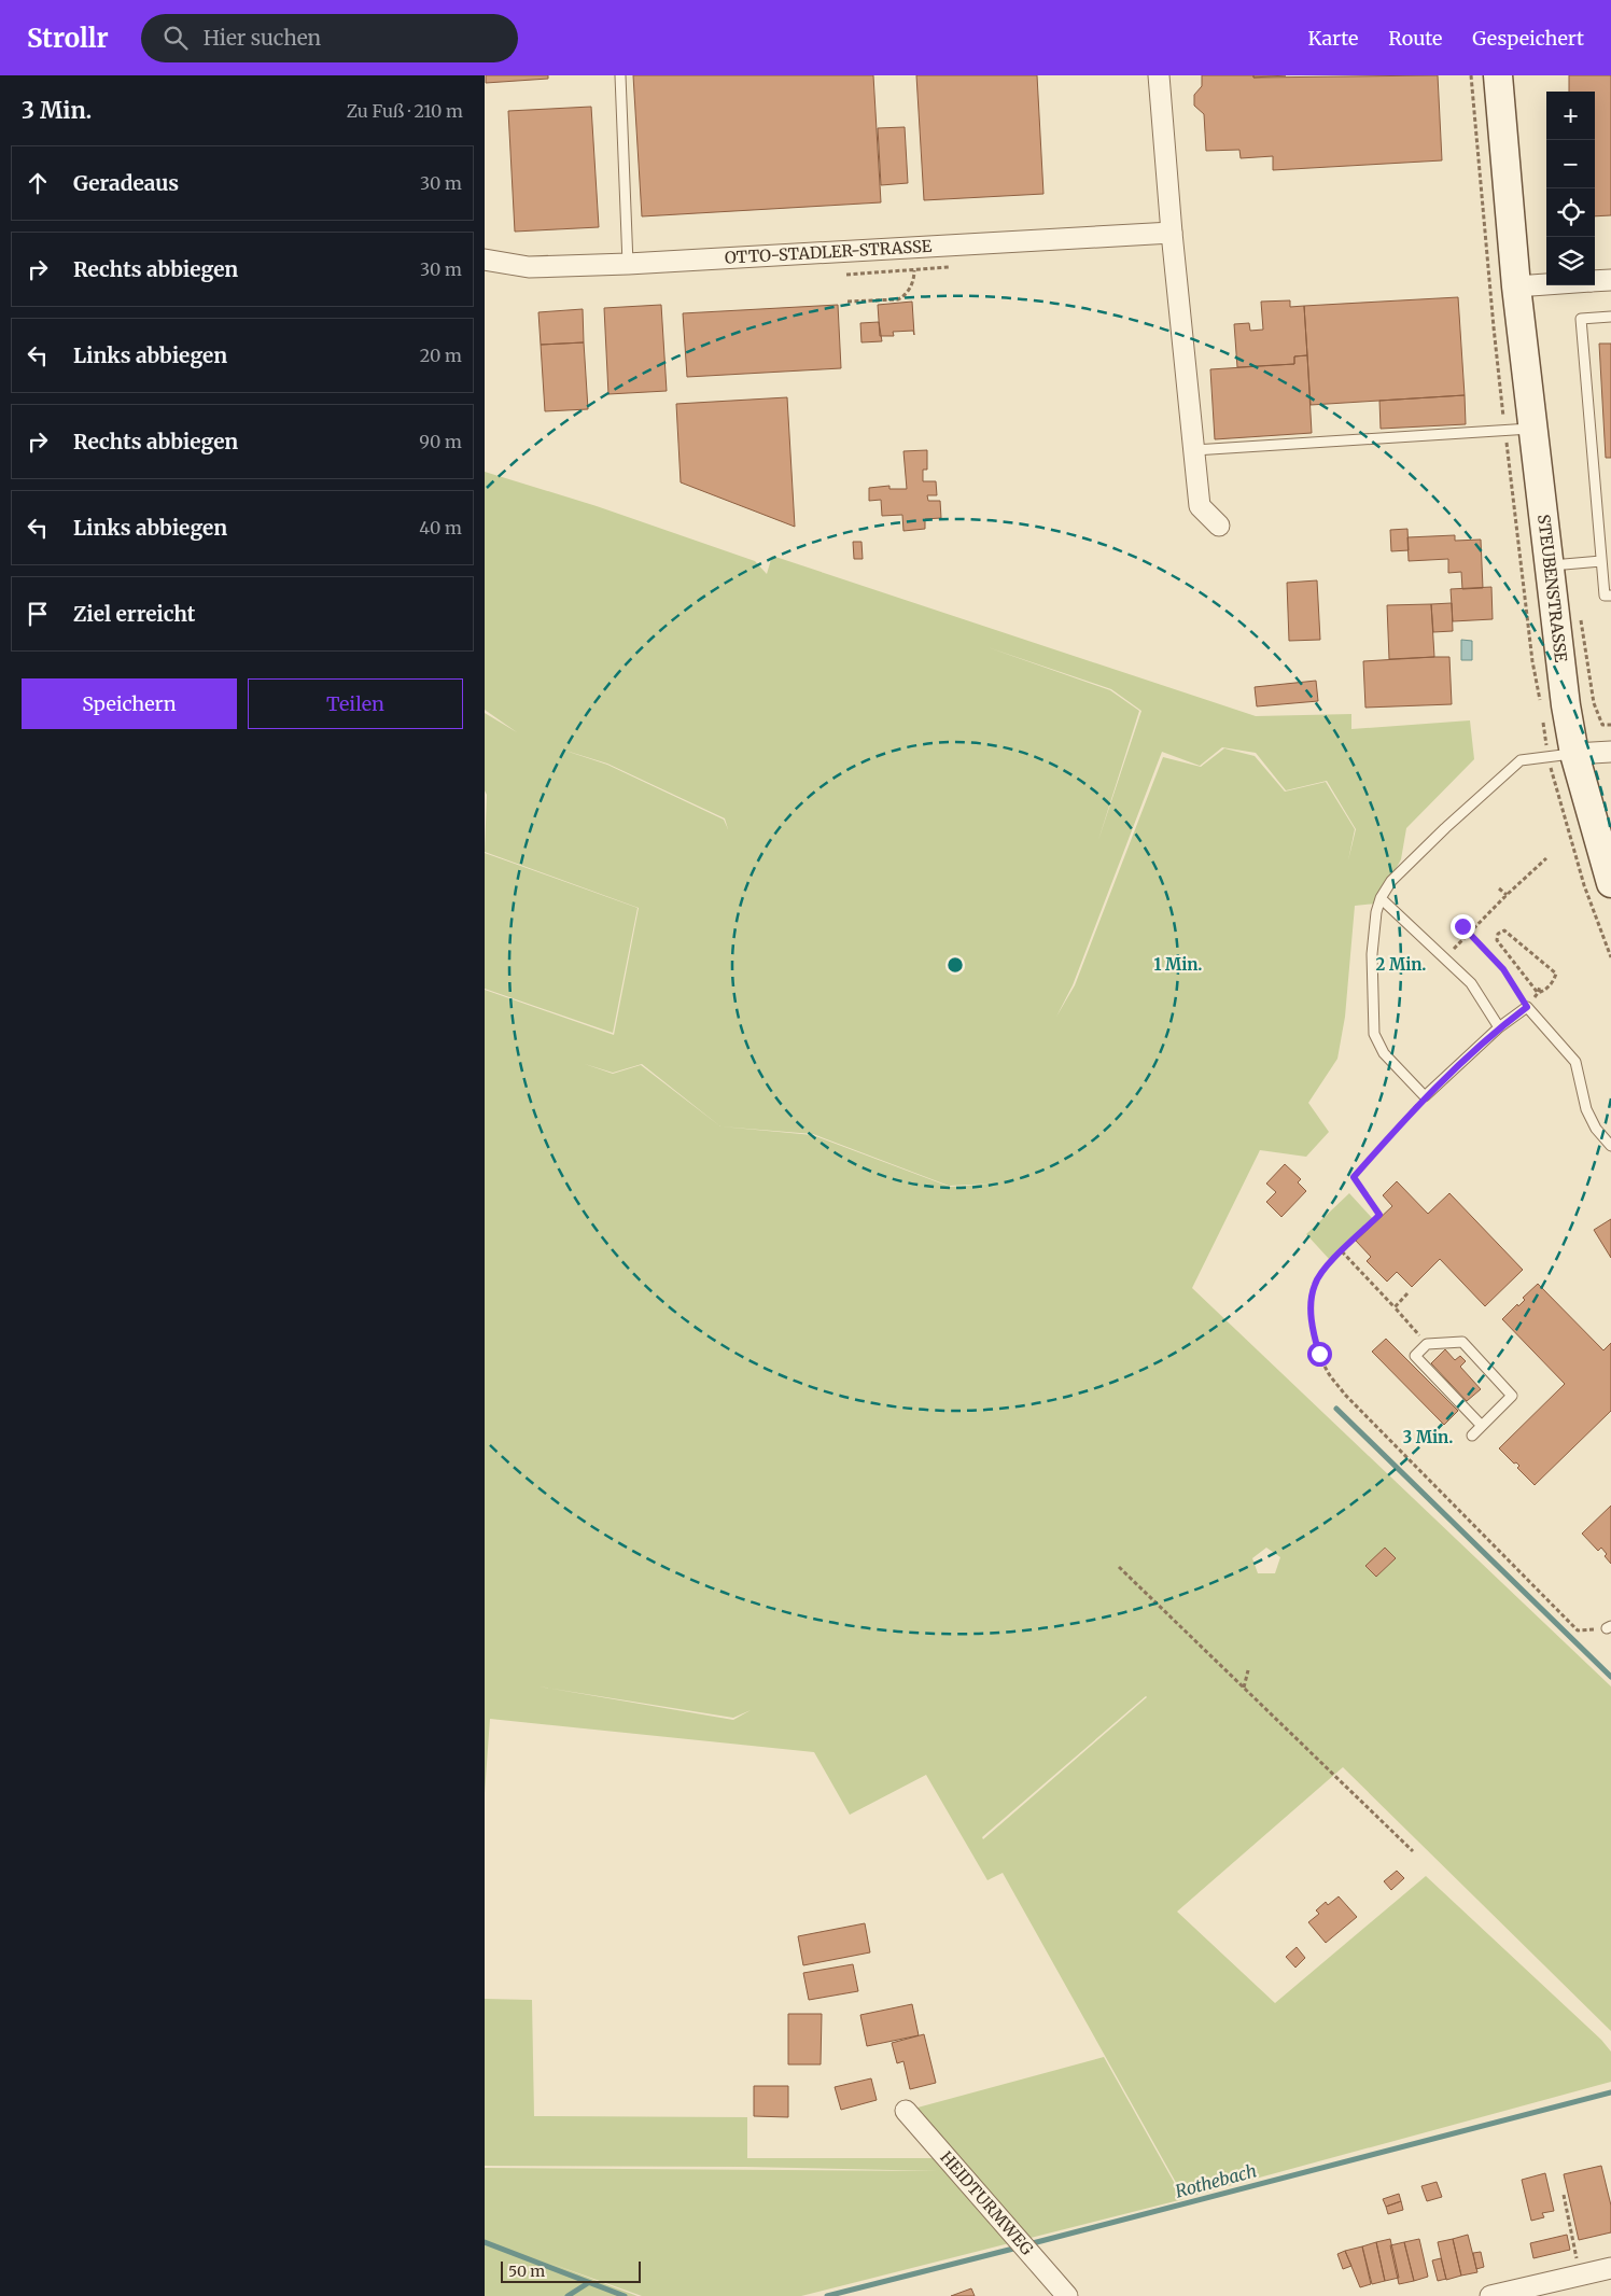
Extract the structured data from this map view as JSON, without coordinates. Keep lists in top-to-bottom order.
{
  "streets": {
    "street": ["OTTO-STADLER-STRASSE", "STEUBENSTRASSE", "HEIDTURMWEG"]
  },
  "water": ["Rothebach"],
  "scale_bar": "50 m",
  "page": {
    "header": "Strollr",
    "search": "Hier suchen",
    "nav": ["Karte", "Route", "Gespeichert"],
    "heading": ["3 Min.", "Zu Fuß · 210 m"],
    "map_buttons": ["+", "−"],
    "list": [
      ["Geradeaus", "30 m"],
      ["Rechts abbiegen", "30 m"],
      ["Links abbiegen", "20 m"],
      ["Rechts abbiegen", "90 m"],
      ["Links abbiegen", "40 m"],
      "Ziel erreicht"
    ],
    "buttons": ["Speichern", "Teilen"],
    "scale": "50 m"
  },
  "rings": ["1 Min.", "2 Min.", "3 Min."]
}
